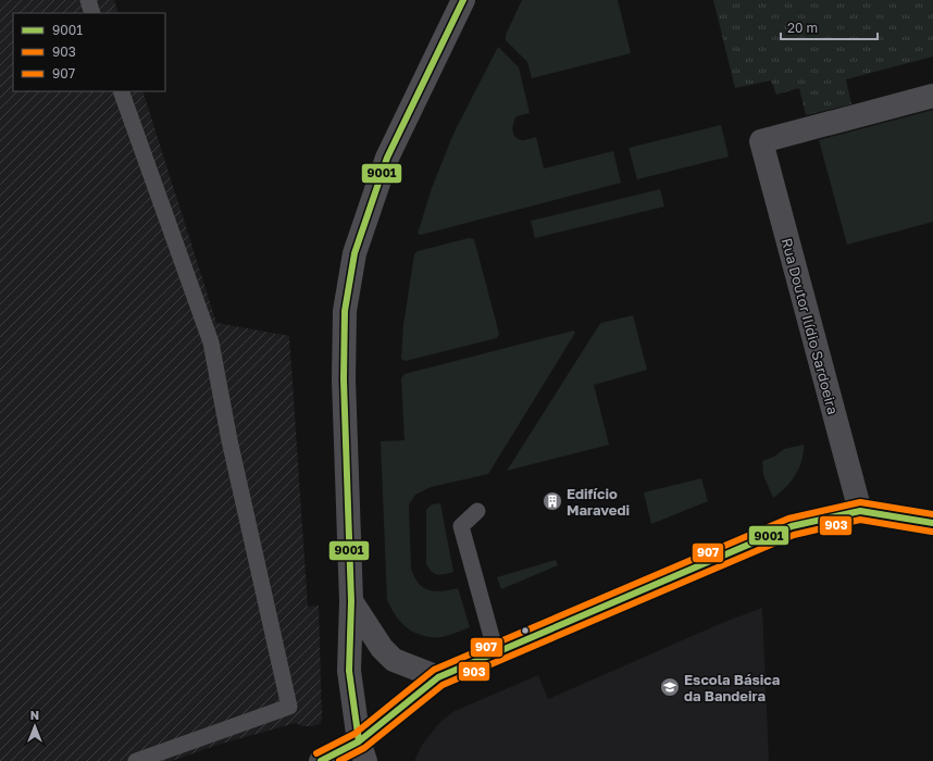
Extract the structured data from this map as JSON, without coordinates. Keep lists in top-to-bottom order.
{
  "streets": {
    "street": ["Rua Doutor Ilídio Sardoeira"]
  },
  "places": {
    "building": ["Edifício Maravedi"],
    "school or university": ["Escola Básica da Bandeira"]
  },
  "lines": ["transit line 9001", "transit line 907", "transit line 903"],
  "legend": ["9001", "903", "907"],
  "scale_bar": "20 m",
  "north": "top"
}
